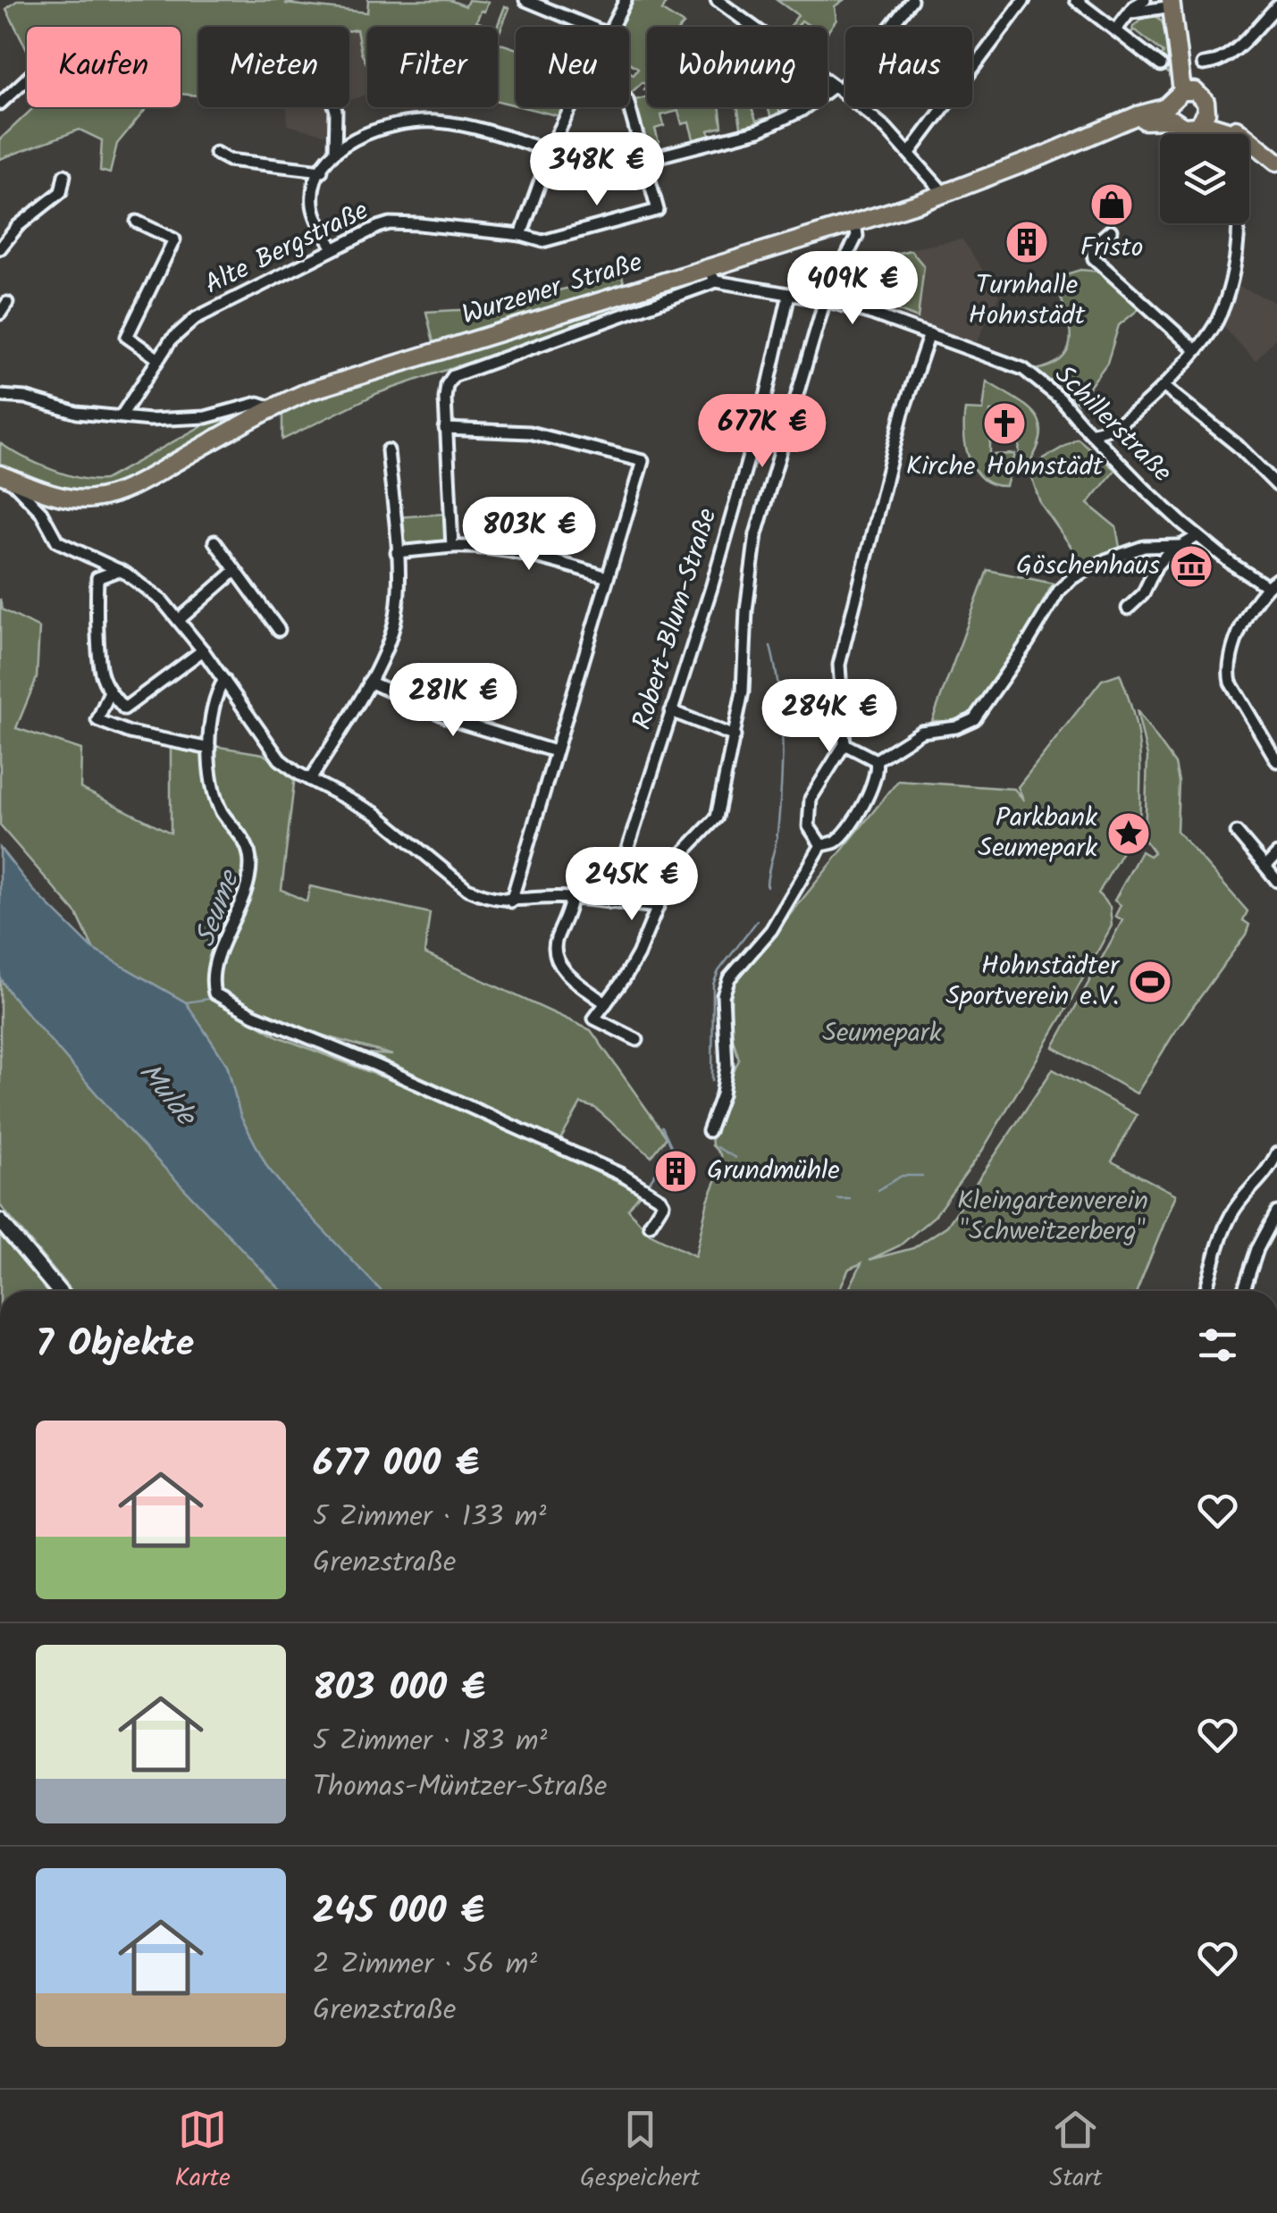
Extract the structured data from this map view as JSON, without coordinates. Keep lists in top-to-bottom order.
{
  "streets": {
    "main road": ["Wurzener Straße"],
    "street": ["Alte Bergstraße", "Schillerstraße", "Robert-Blum-Straße"]
  },
  "crossings": [
    ["Wurzener Straße", "Schillerstraße"],
    ["Schillerstraße", "Robert-Blum-Straße"]
  ],
  "water": ["Seume", "Mulde"],
  "parks": ["Seumepark", "Kleingartenverein \"Schweitzerberg\""],
  "places": {
    "shop": ["Fristo"],
    "building": ["Turnhalle Hohnstädt", "Grundmühle"],
    "church": ["Kirche Hohnstädt"],
    "museum": ["Göschenhaus"],
    "place": ["Parkbank Seumepark"],
    "sports": ["Hohnstädter Sportverein e.V."]
  },
  "page": {
    "chip": [
      "Kaufen",
      "Mieten",
      "Filter",
      "Neu",
      "Wohnung",
      "Haus"
    ],
    "price": [
      "348K €",
      "409K €",
      "677K €",
      "803K €",
      "281K €",
      "284K €",
      "245K €"
    ],
    "heading": "7 Objekte",
    "list": [
      {
        "name": "677 000 €",
        "note": "5 Zimmer · 133 m² · Grenzstraße"
      },
      {
        "name": "803 000 €",
        "note": "5 Zimmer · 183 m² · Thomas-Müntzer-Straße"
      },
      {
        "name": "245 000 €",
        "note": "2 Zimmer · 56 m² · Grenzstraße"
      }
    ],
    "tabs": ["Karte", "Gespeichert", "Start"]
  }
}
